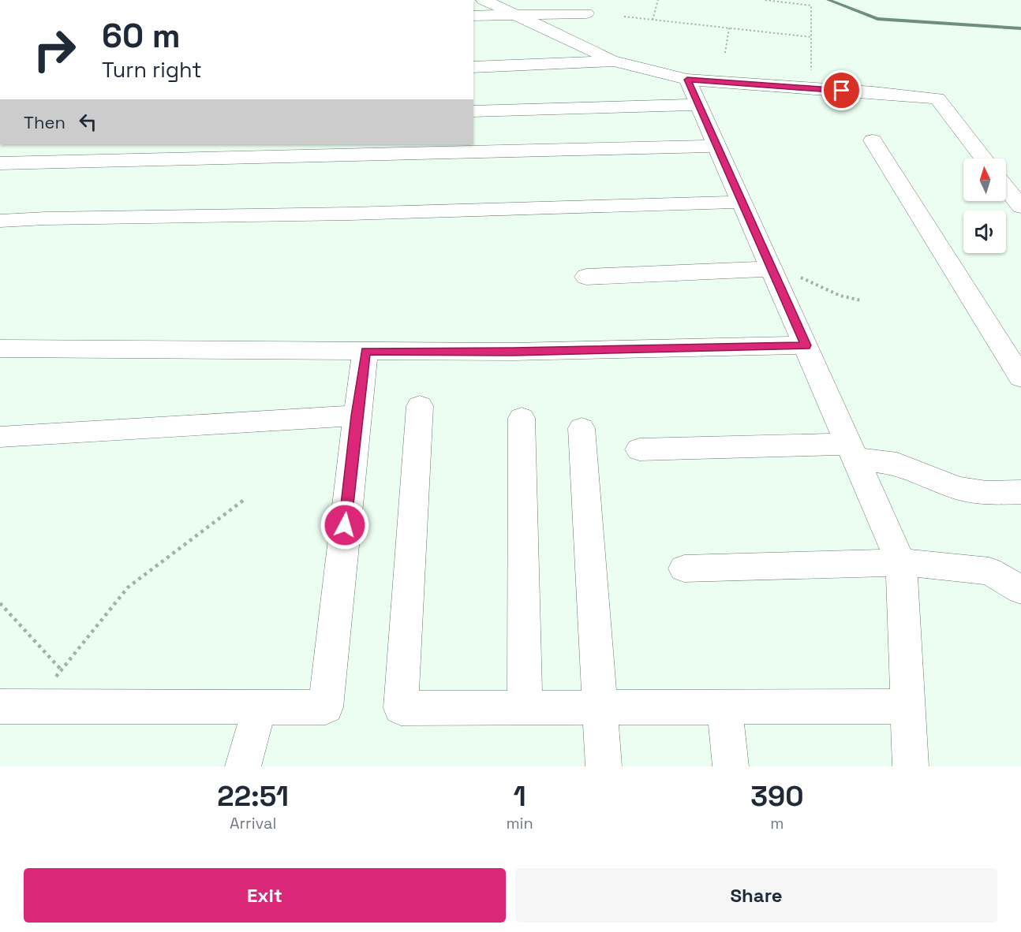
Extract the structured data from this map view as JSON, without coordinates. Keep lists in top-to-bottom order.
{
  "north": "top",
  "page": {
    "turn": ["60 m", "Turn right"],
    "then": "Then",
    "eta": [
      "22:51",
      "Arrival",
      "1",
      "min",
      "390",
      "m"
    ],
    "buttons": ["Exit", "Share"]
  }
}
